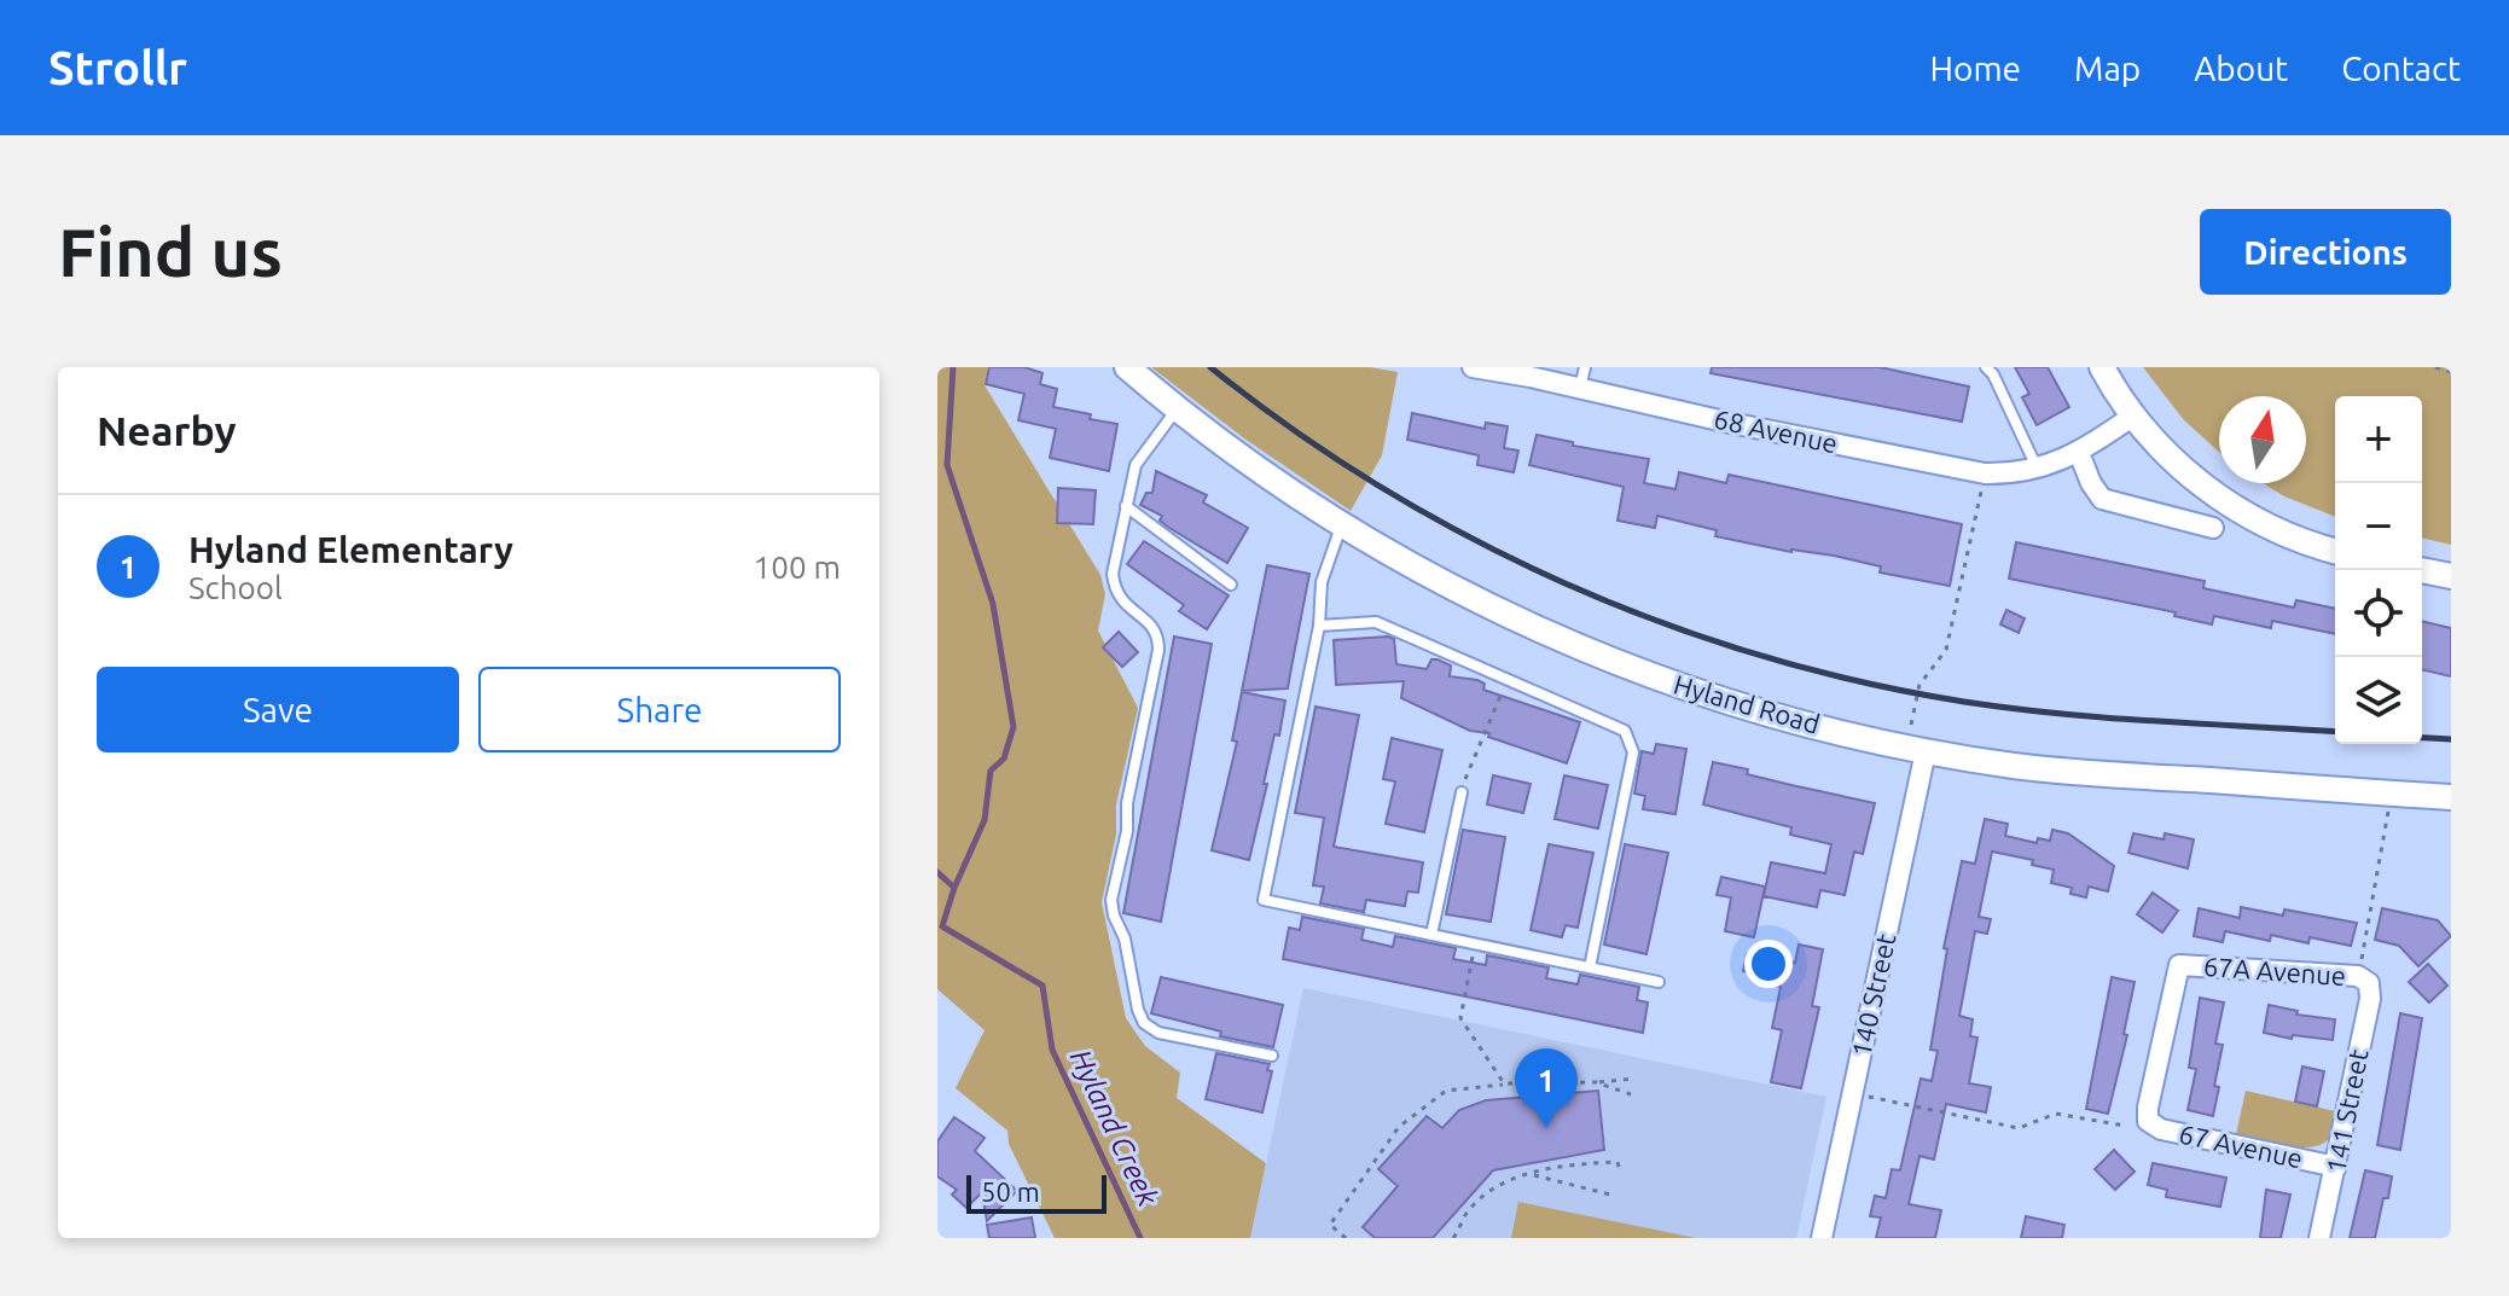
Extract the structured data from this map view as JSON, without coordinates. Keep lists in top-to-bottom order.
{
  "streets": {
    "street": [
      "68 Avenue",
      "Hyland Road",
      "67A Avenue",
      "140 Street",
      "141 Street",
      "67 Avenue"
    ]
  },
  "crossings": [
    ["Hyland Road", "140 Street"],
    ["67A Avenue", "141 Street"],
    ["67A Avenue", "67 Avenue"],
    ["141 Street", "67 Avenue"]
  ],
  "water": ["Hyland Creek"],
  "scale_bar": "50 m",
  "north": "top",
  "page": {
    "header": "Strollr",
    "nav": [
      "Home",
      "Map",
      "About",
      "Contact"
    ],
    "buttons": [
      "Directions",
      ["Save", "Share"]
    ],
    "title": "Find us",
    "heading": "Nearby",
    "map_buttons": ["+", "−"],
    "list": [
      {
        "mark": "1",
        "name": "Hyland Elementary",
        "note": "School",
        "value": "100 m"
      }
    ],
    "pins": "1",
    "scale": "50 m"
  }
}
